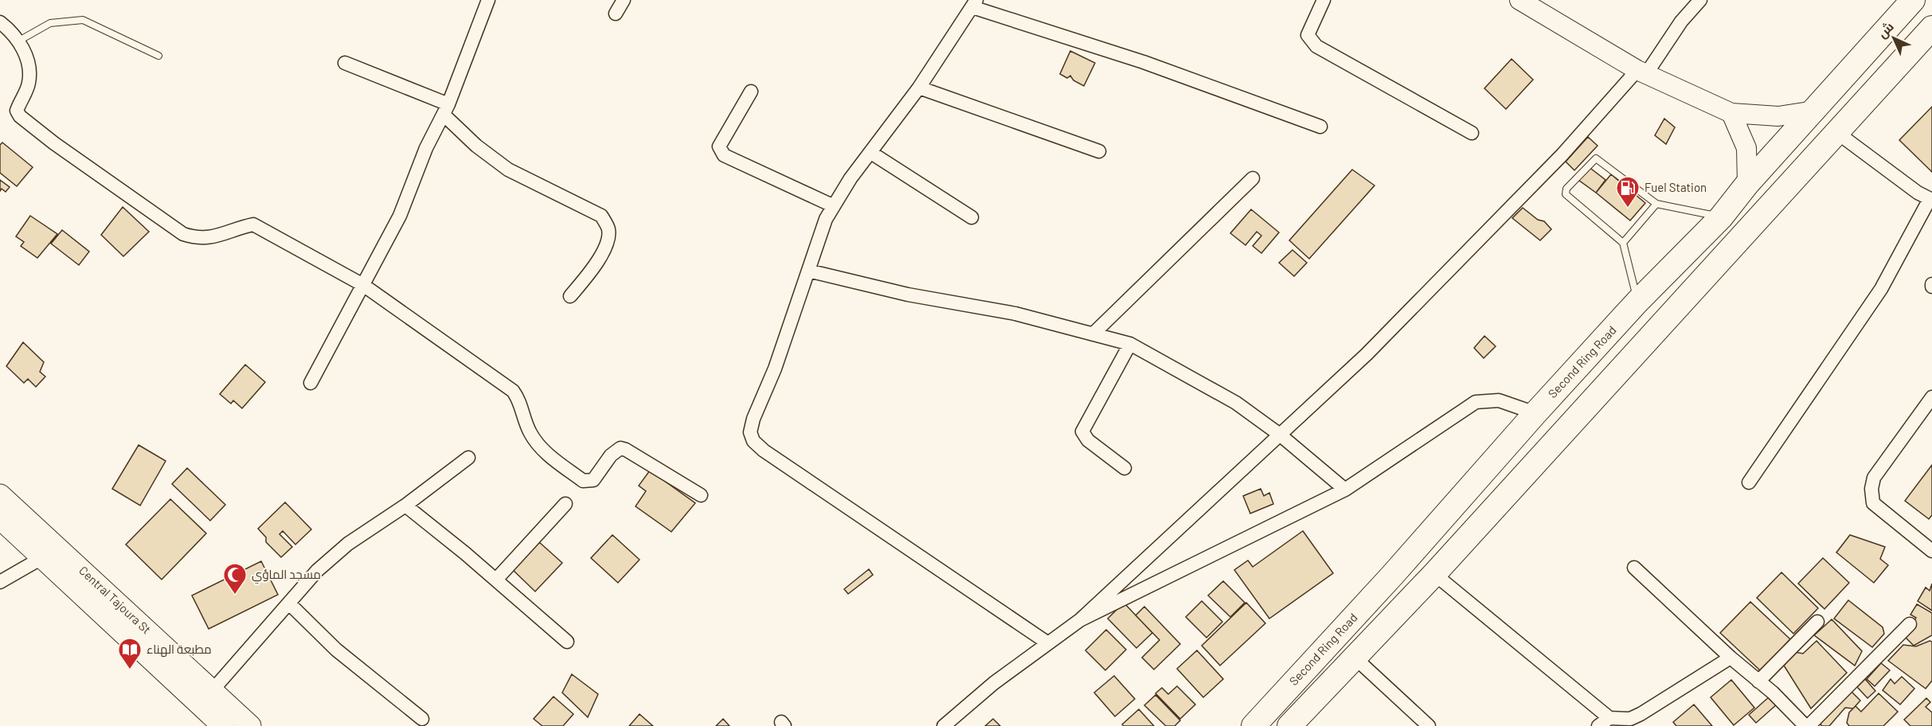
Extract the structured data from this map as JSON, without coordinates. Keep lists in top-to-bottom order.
{
  "streets": {
    "highway": ["Second Ring Road"],
    "main road": ["Central Tajoura St"]
  },
  "places": {
    "fuel station": ["Fuel Station"],
    "mosque": ["مسجد الماؤي"],
    "library": ["مطبعة الهناء"]
  },
  "north": "top left"
}
